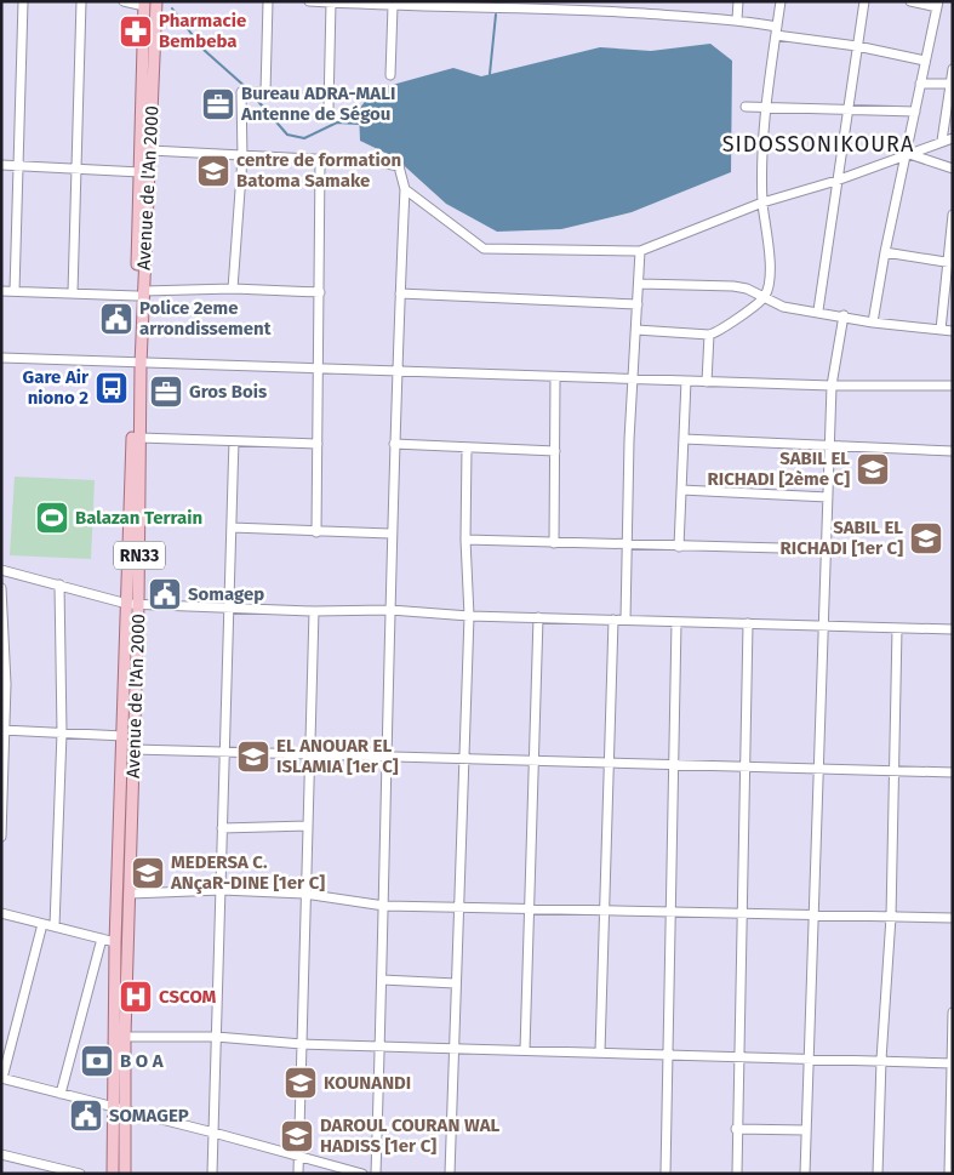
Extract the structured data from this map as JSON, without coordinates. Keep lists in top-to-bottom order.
{
  "streets": {
    "main road": ["Avenue de l'An 2000", "RN33"]
  },
  "districts": ["SIDOSSONIKOURA"],
  "places": {
    "pharmacy": ["Pharmacie Bembeba"],
    "office": ["Bureau ADRA-MALI Antenne de Ségou", "Gros Bois"],
    "school or university": [
      "centre de formation Batoma Samake",
      "SABIL EL RICHADI [2ème C]",
      "SABIL EL RICHADI [1er C]",
      "EL ANOUAR EL ISLAMIA [1er C]",
      "MEDERSA C. ANçaR-DINE [1er C]",
      "KOUNANDI",
      "DAROUL COURAN WAL HADISS [1er C]"
    ],
    "public building": ["Police 2eme arrondissement", "Somagep", "SOMAGEP"],
    "bus stop": ["Gare Air niono 2"],
    "sports": ["Balazan Terrain"],
    "hospital": ["CSCOM"],
    "bank": ["B O A"]
  }
}
